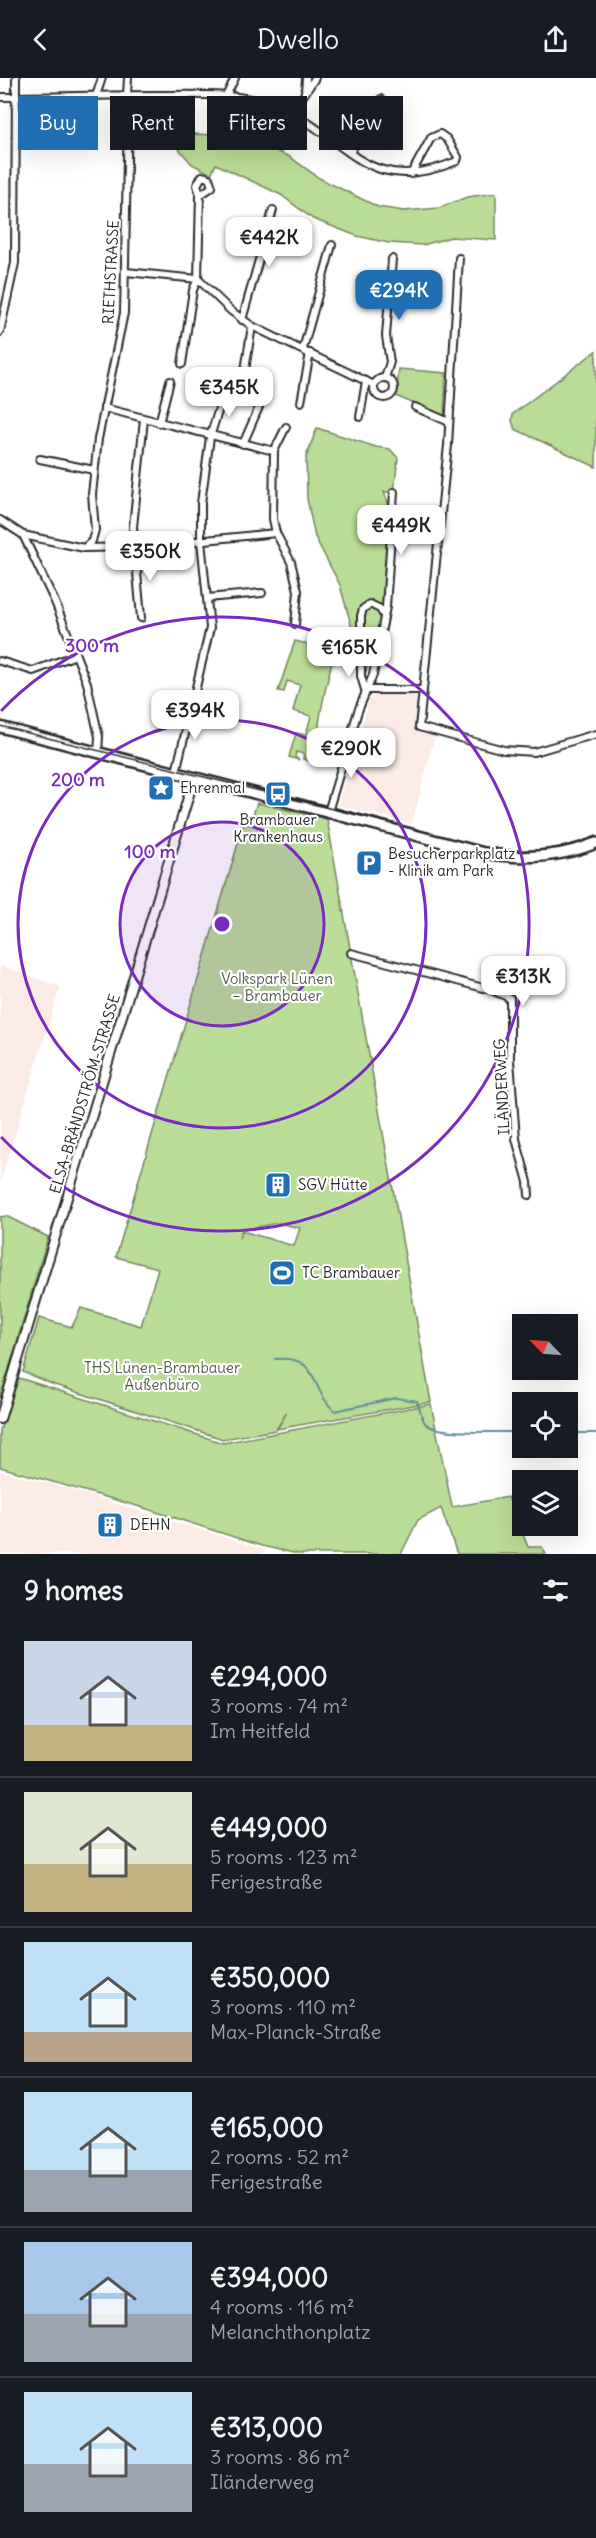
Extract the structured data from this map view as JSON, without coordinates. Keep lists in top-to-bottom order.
{
  "streets": {
    "street": ["RIETHSTRASSE", "ILÄNDERWEG", "ELSA-BRÄNDSTRÖM-STRASSE"]
  },
  "parks": ["Volkspark Lünen – Brambauer", "THS Lünen-Brambauer Außenbüro"],
  "places": {
    "place": ["Ehrenmal"],
    "bus stop": ["Brambauer Krankenhaus"],
    "parking": ["Besucherparkplatz - Klinik am Park"],
    "building": ["SGV Hütte", "DEHN"],
    "sports": ["TC Brambauer"]
  },
  "north": "top left",
  "page": {
    "header": "Dwello",
    "chip": [
      "Buy",
      "Rent",
      "Filters",
      "New"
    ],
    "price": [
      "€442K",
      "€294K",
      "€345K",
      "€449K",
      "€350K",
      "€165K",
      "€394K",
      "€290K",
      "€313K"
    ],
    "heading": "9 homes",
    "list": [
      {
        "name": "€294,000",
        "note": "3 rooms · 74 m² · Im Heitfeld"
      },
      {
        "name": "€449,000",
        "note": "5 rooms · 123 m² · Ferigestraße"
      },
      {
        "name": "€350,000",
        "note": "3 rooms · 110 m² · Max-Planck-Straße"
      },
      {
        "name": "€165,000",
        "note": "2 rooms · 52 m² · Ferigestraße"
      },
      {
        "name": "€394,000",
        "note": "4 rooms · 116 m² · Melanchthonplatz"
      },
      {
        "name": "€313,000",
        "note": "3 rooms · 86 m² · Iländerweg"
      }
    ]
  },
  "rings": ["300 m", "200 m", "100 m"]
}
